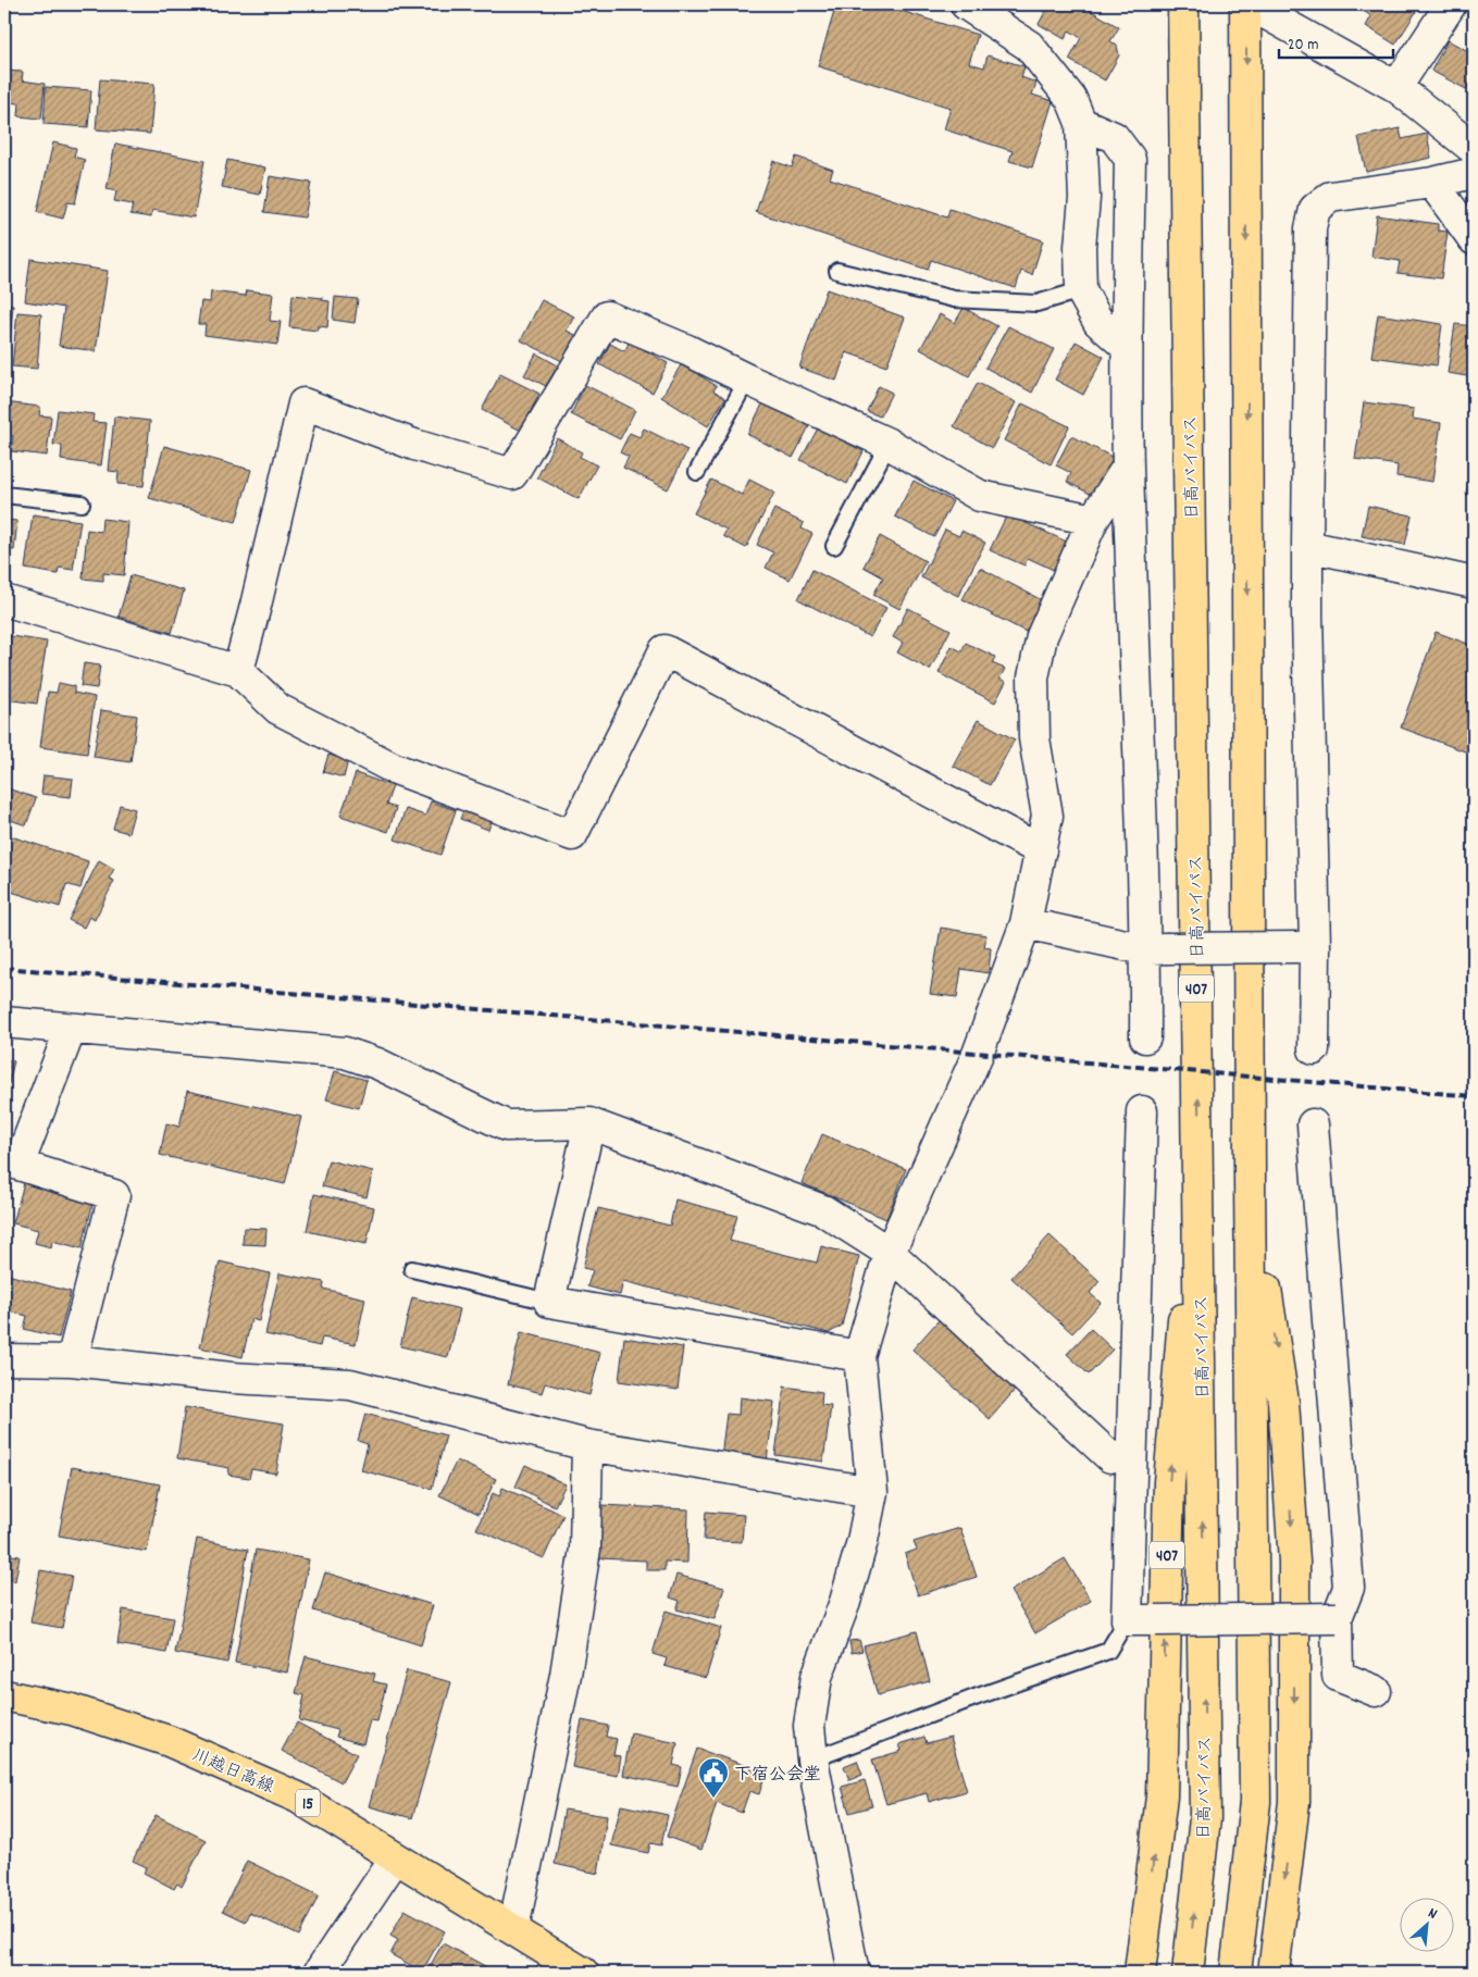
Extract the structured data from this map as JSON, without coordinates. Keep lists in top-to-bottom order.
{
  "streets": {
    "main road": [
      "日高バイパス",
      "407",
      "川越日高線",
      "15"
    ]
  },
  "crossings": [
    ["日高バイパス", "407"]
  ],
  "places": {
    "public building": ["下宿公会堂"]
  },
  "scale_bar": "20 m",
  "north": "top right"
}
